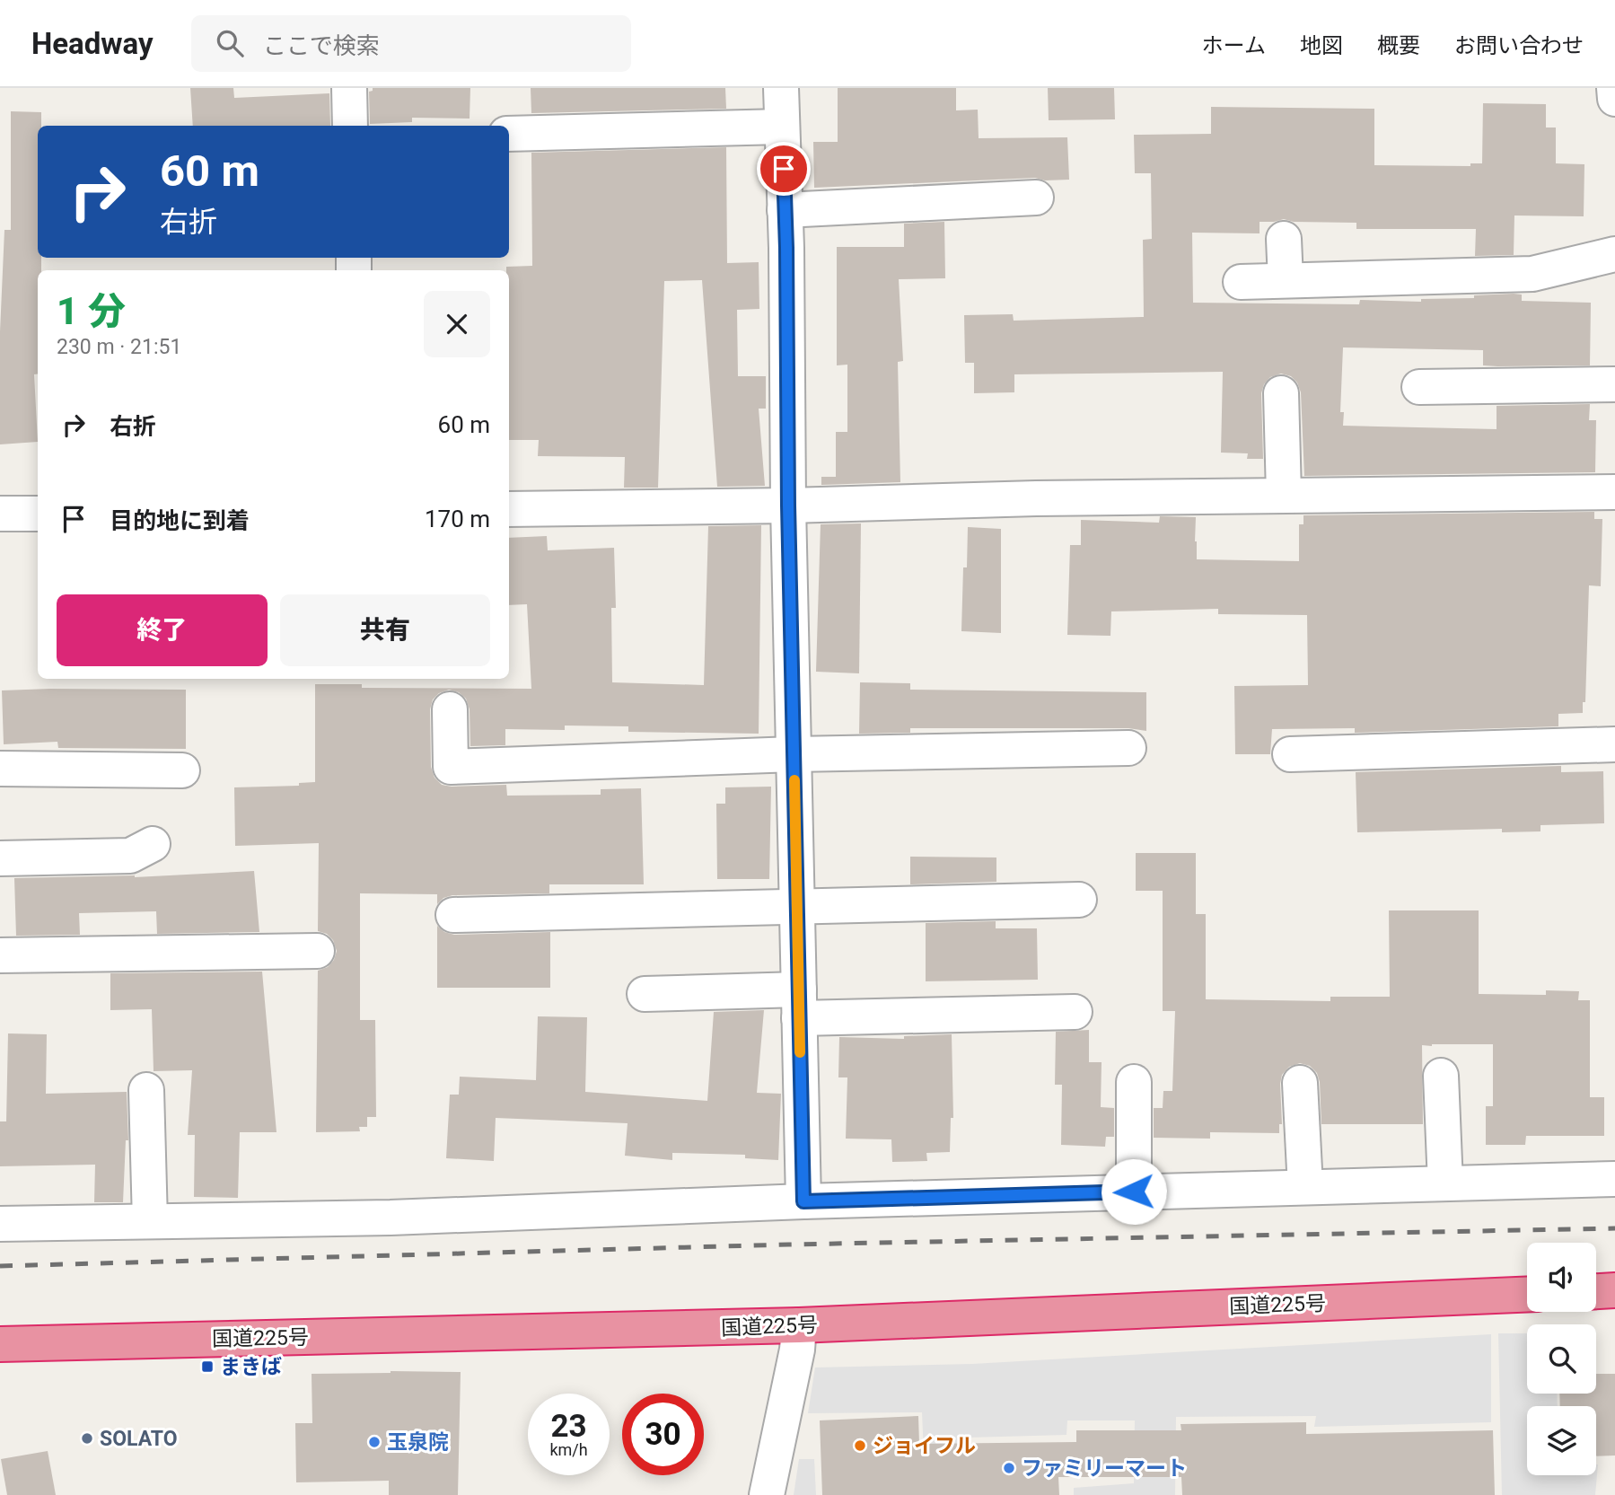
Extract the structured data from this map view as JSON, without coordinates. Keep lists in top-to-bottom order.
{
  "streets": {
    "highway": ["国道225号"]
  },
  "places": {
    "transit": ["まきば"],
    "other": [
      "SOLATO",
      "玉泉院",
      "ジョイフル",
      "ファミリーマート"
    ]
  },
  "page": {
    "header": "Headway",
    "search": "ここで検索",
    "nav": [
      "ホーム",
      "地図",
      "概要",
      "お問い合わせ"
    ],
    "turn": ["60 m", "右折"],
    "heading": ["1 分", "230 m · 21:51"],
    "list": [
      {
        "name": "右折",
        "value": "60 m"
      },
      {
        "name": "目的地に到着",
        "value": "170 m"
      }
    ],
    "buttons": ["終了", "共有"],
    "speed": "23 km/h",
    "limit": "30"
  }
}
